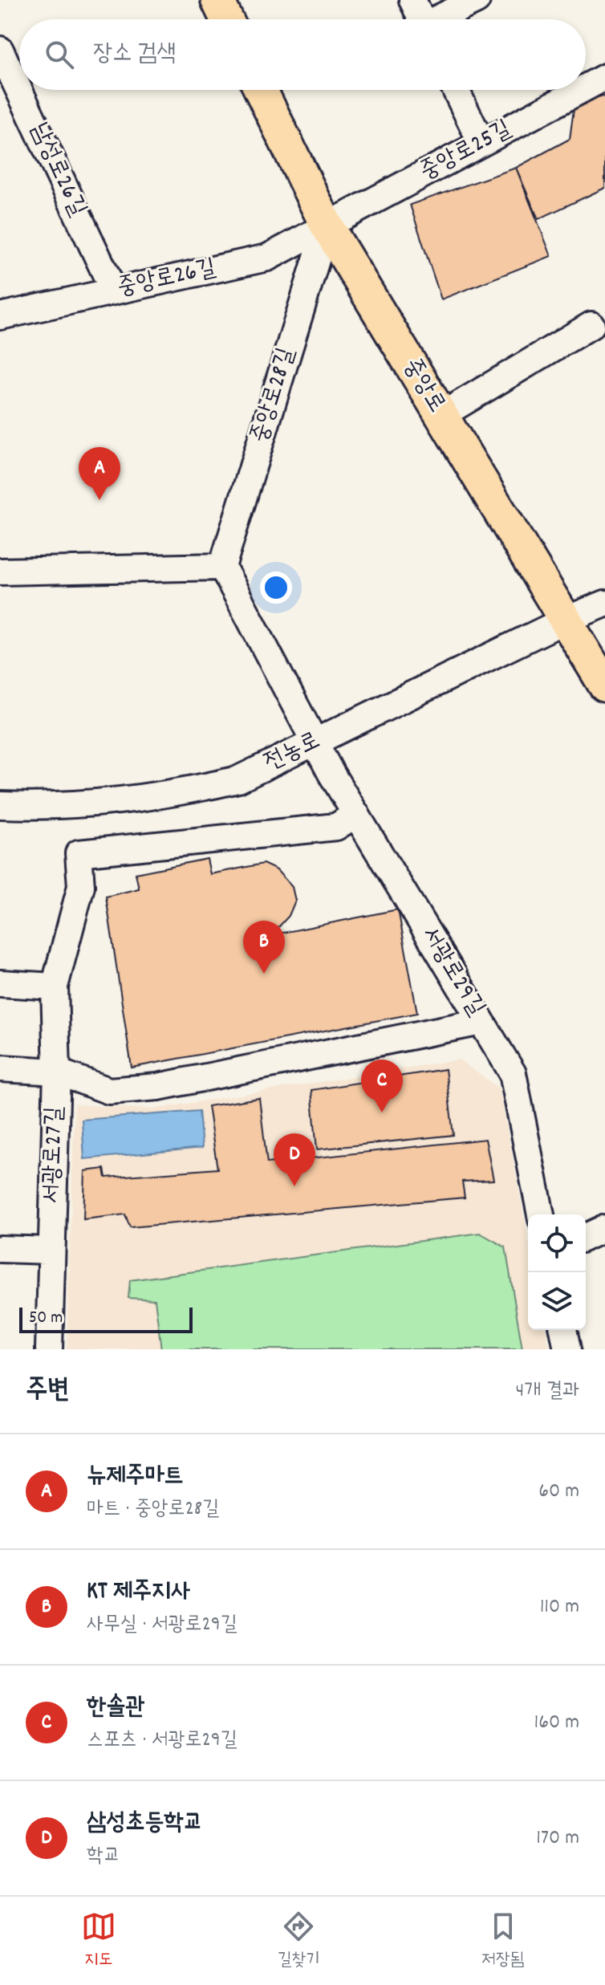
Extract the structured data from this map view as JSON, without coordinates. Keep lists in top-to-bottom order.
{
  "streets": {
    "main road": ["중앙로"],
    "street": [
      "중앙로25길",
      "남성로26길",
      "중앙로26길",
      "중앙로28길",
      "전농로",
      "서광로29길",
      "서광로27길"
    ]
  },
  "crossings": [
    ["중앙로25길", "중앙로26길"],
    ["중앙로25길", "중앙로"],
    ["중앙로25길", "중앙로28길"],
    ["남성로26길", "중앙로26길"],
    ["중앙로26길", "중앙로"],
    ["중앙로26길", "중앙로28길"],
    ["중앙로", "중앙로28길"],
    ["중앙로", "전농로"],
    ["전농로", "서광로29길"],
    ["서광로29길", "서광로27길"]
  ],
  "scale_bar": "50 m",
  "page": {
    "search": "장소 검색",
    "pins": [
      "A",
      "B",
      "C",
      "D"
    ],
    "scale": "50 m",
    "heading": ["주변", "4개 결과"],
    "list": [
      {
        "mark": "A",
        "name": "뉴제주마트",
        "note": "마트 · 중앙로28길",
        "value": "60 m"
      },
      {
        "mark": "B",
        "name": "KT 제주지사",
        "note": "사무실 · 서광로29길",
        "value": "110 m"
      },
      {
        "mark": "C",
        "name": "한솔관",
        "note": "스포츠 · 서광로29길",
        "value": "160 m"
      },
      {
        "mark": "D",
        "name": "삼성초등학교",
        "note": "학교",
        "value": "170 m"
      }
    ],
    "nav": ["지도", "길찾기", "저장됨"]
  }
}
